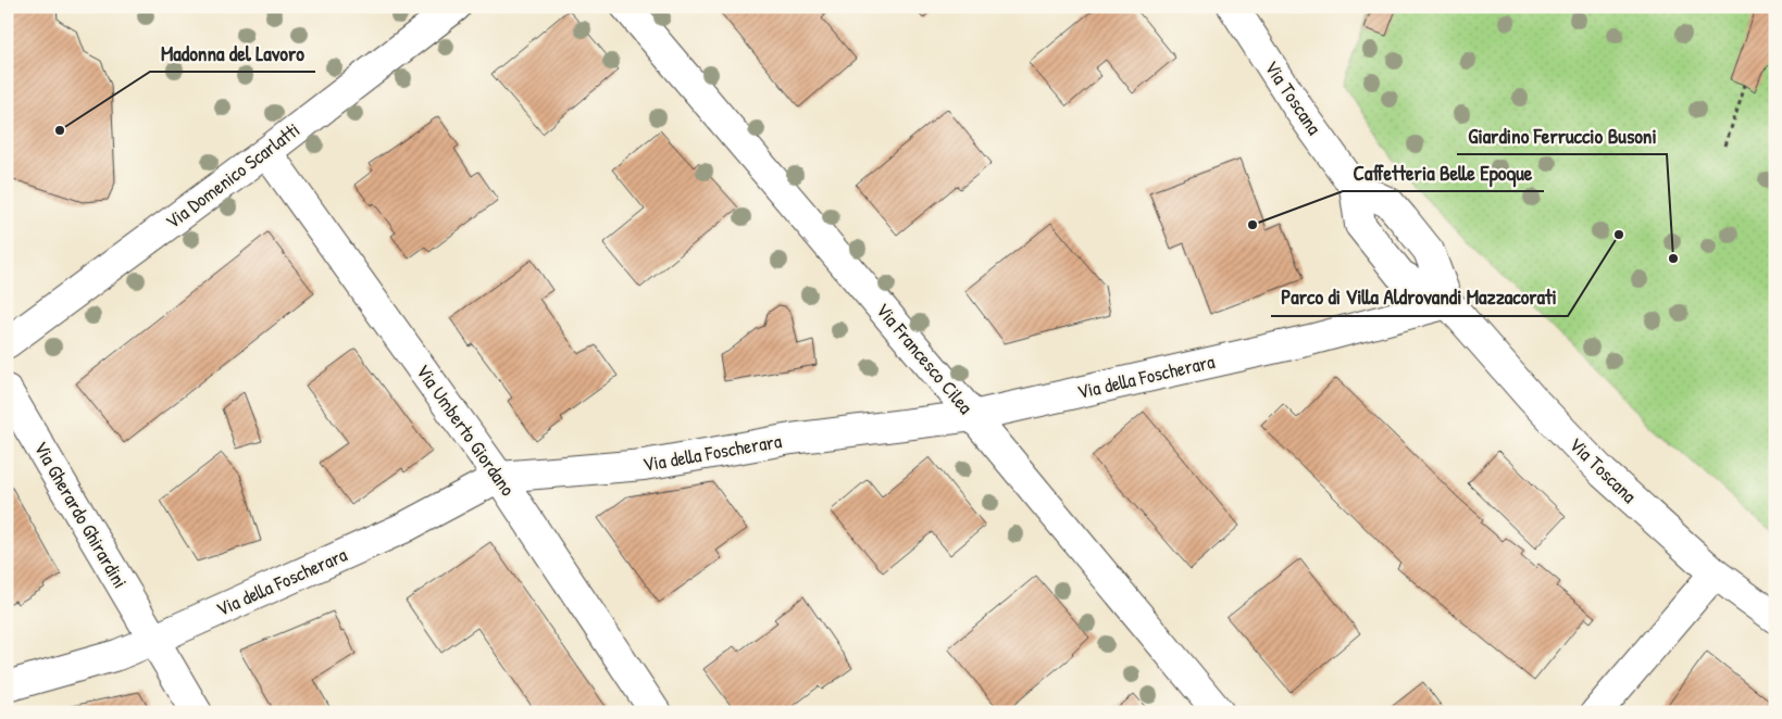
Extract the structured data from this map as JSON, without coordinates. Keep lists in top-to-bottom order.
{
  "streets": {
    "street": [
      "Via Toscana",
      "Via Domenico Scarlatti",
      "Via Francesco Cilea",
      "Via della Foscherara",
      "Via Umberto Giordano",
      "Via Gherardo Ghirardini"
    ]
  },
  "crossings": [
    ["Via Toscana", "Via della Foscherara"],
    ["Via Domenico Scarlatti", "Via Umberto Giordano"],
    ["Via Francesco Cilea", "Via della Foscherara"],
    ["Via della Foscherara", "Via Umberto Giordano"],
    ["Via della Foscherara", "Via Gherardo Ghirardini"]
  ],
  "places": [
    "Madonna del Lavoro",
    "Caffetteria Belle Epoque",
    "Parco di Villa Aldrovandi Mazzacorati",
    "Giardino Ferruccio Busoni"
  ]
}
